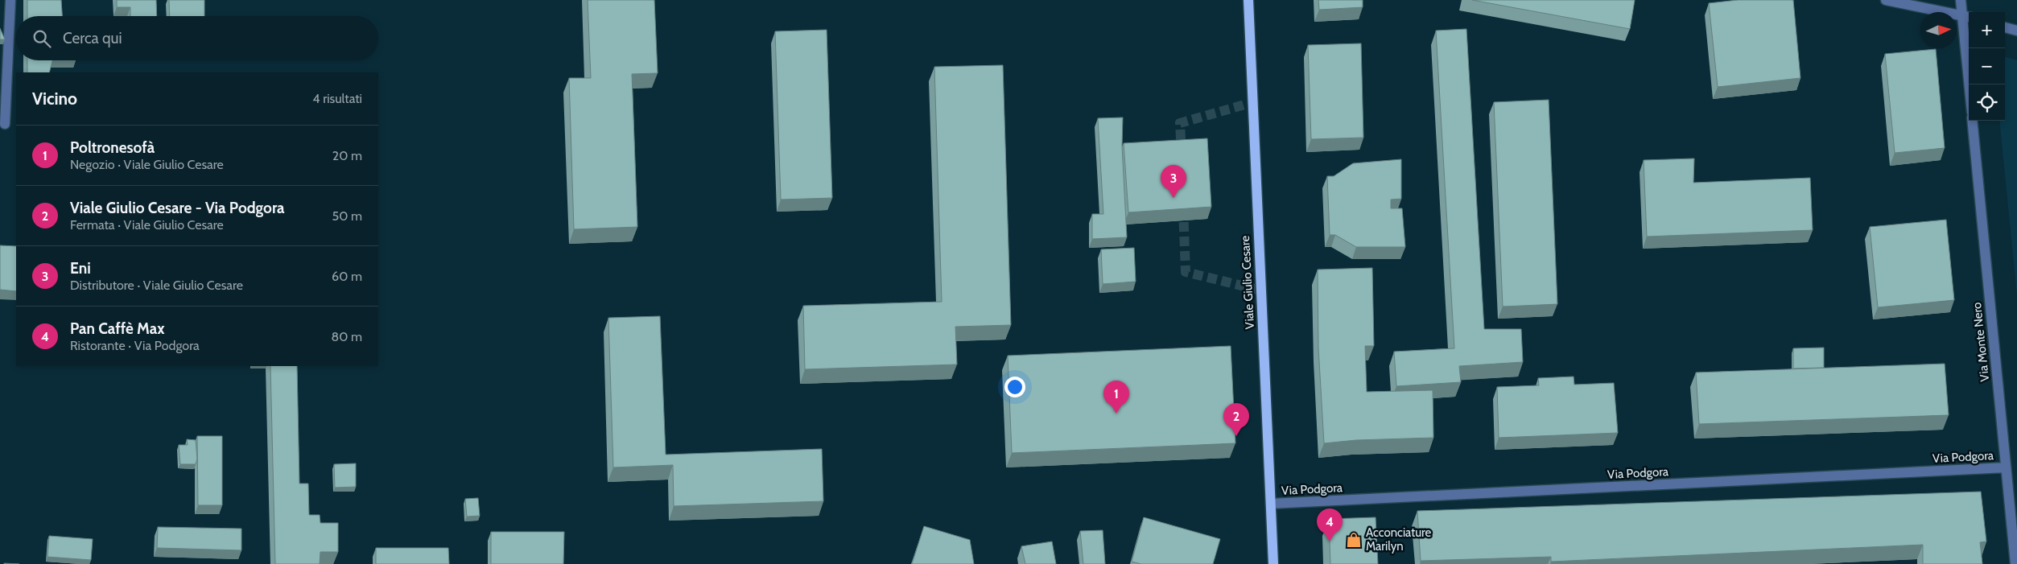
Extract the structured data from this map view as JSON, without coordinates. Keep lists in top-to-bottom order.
{
  "streets": {
    "main road": ["Viale Giulio Cesare"],
    "street": ["Via Monte Nero", "Via Podgora"]
  },
  "crossings": [
    ["Viale Giulio Cesare", "Via Podgora"],
    ["Via Monte Nero", "Via Podgora"]
  ],
  "places": {
    "shop": ["Acconciature Marilyn"]
  },
  "north": "right",
  "page": {
    "map_buttons": ["+", "−"],
    "search": "Cerca qui",
    "heading": ["Vicino", "4 risultati"],
    "list": [
      {
        "mark": "1",
        "name": "Poltronesofà",
        "note": "Negozio · Viale Giulio Cesare",
        "value": "20 m"
      },
      {
        "mark": "2",
        "name": "Viale Giulio Cesare - Via Podgora",
        "note": "Fermata · Viale Giulio Cesare",
        "value": "50 m"
      },
      {
        "mark": "3",
        "name": "Eni",
        "note": "Distributore · Viale Giulio Cesare",
        "value": "60 m"
      },
      {
        "mark": "4",
        "name": "Pan Caffè Max",
        "note": "Ristorante · Via Podgora",
        "value": "80 m"
      }
    ],
    "pins": [
      "3",
      "1",
      "2",
      "4"
    ]
  }
}
